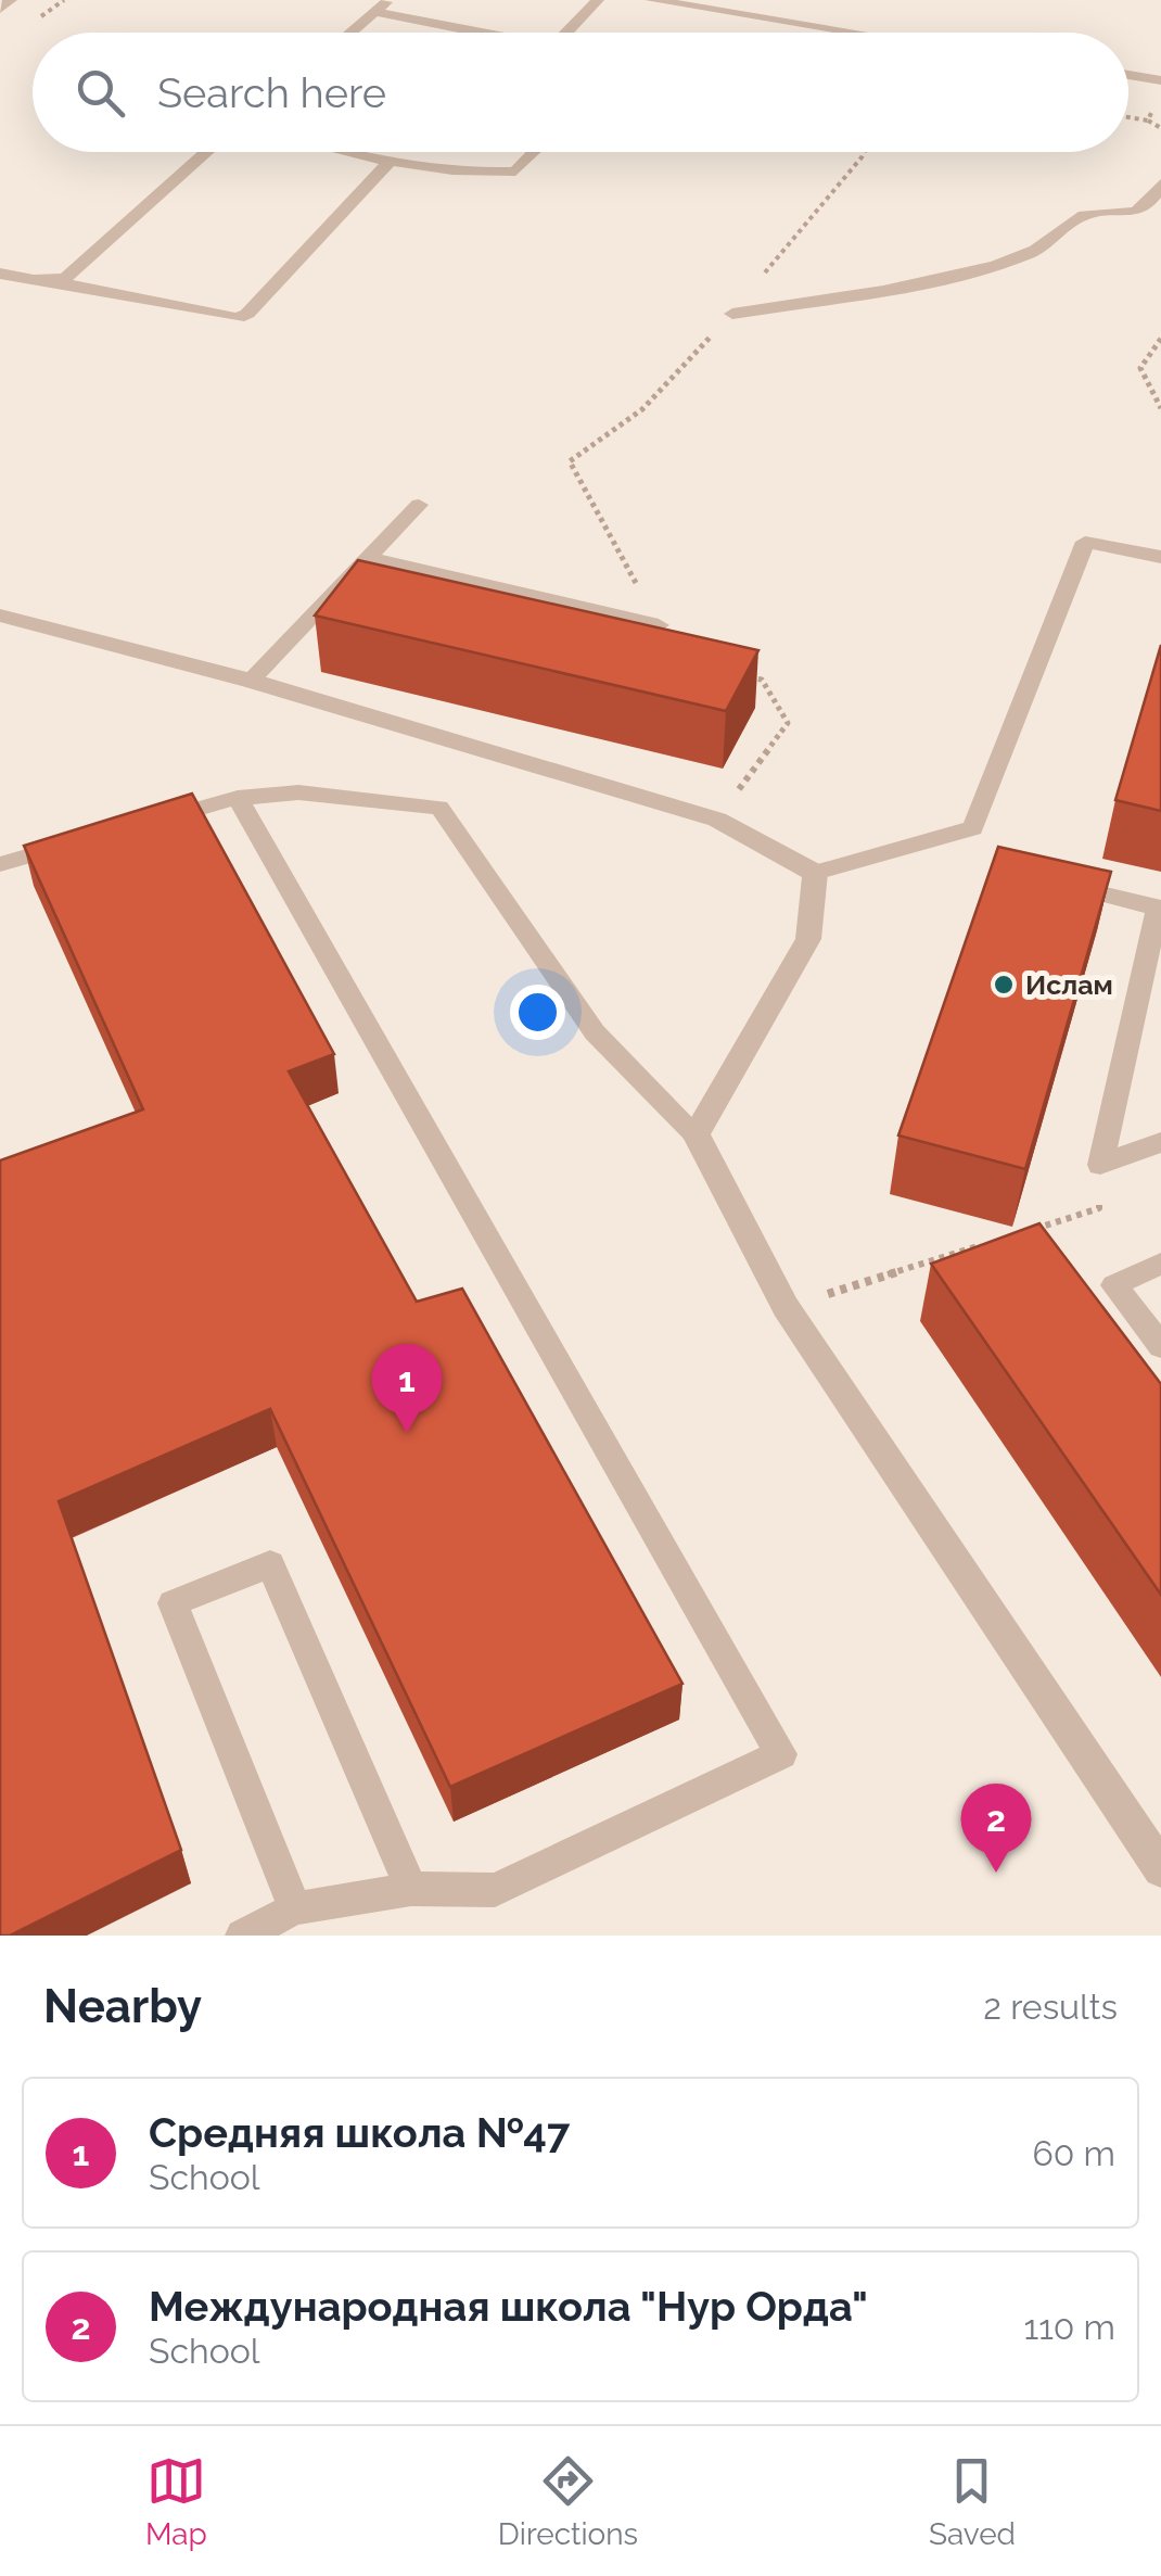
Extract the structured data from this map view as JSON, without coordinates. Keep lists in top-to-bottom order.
{
  "places": ["Ислам"],
  "page": {
    "search": "Search here",
    "pins": ["1", "2"],
    "heading": ["Nearby", "2 results"],
    "list": [
      {
        "mark": "1",
        "name": "Средняя школа №47",
        "note": "School",
        "value": "60 m"
      },
      {
        "mark": "2",
        "name": "Международная школа \"Нур Орда\"",
        "note": "School",
        "value": "110 m"
      }
    ],
    "nav": ["Map", "Directions", "Saved"]
  }
}
